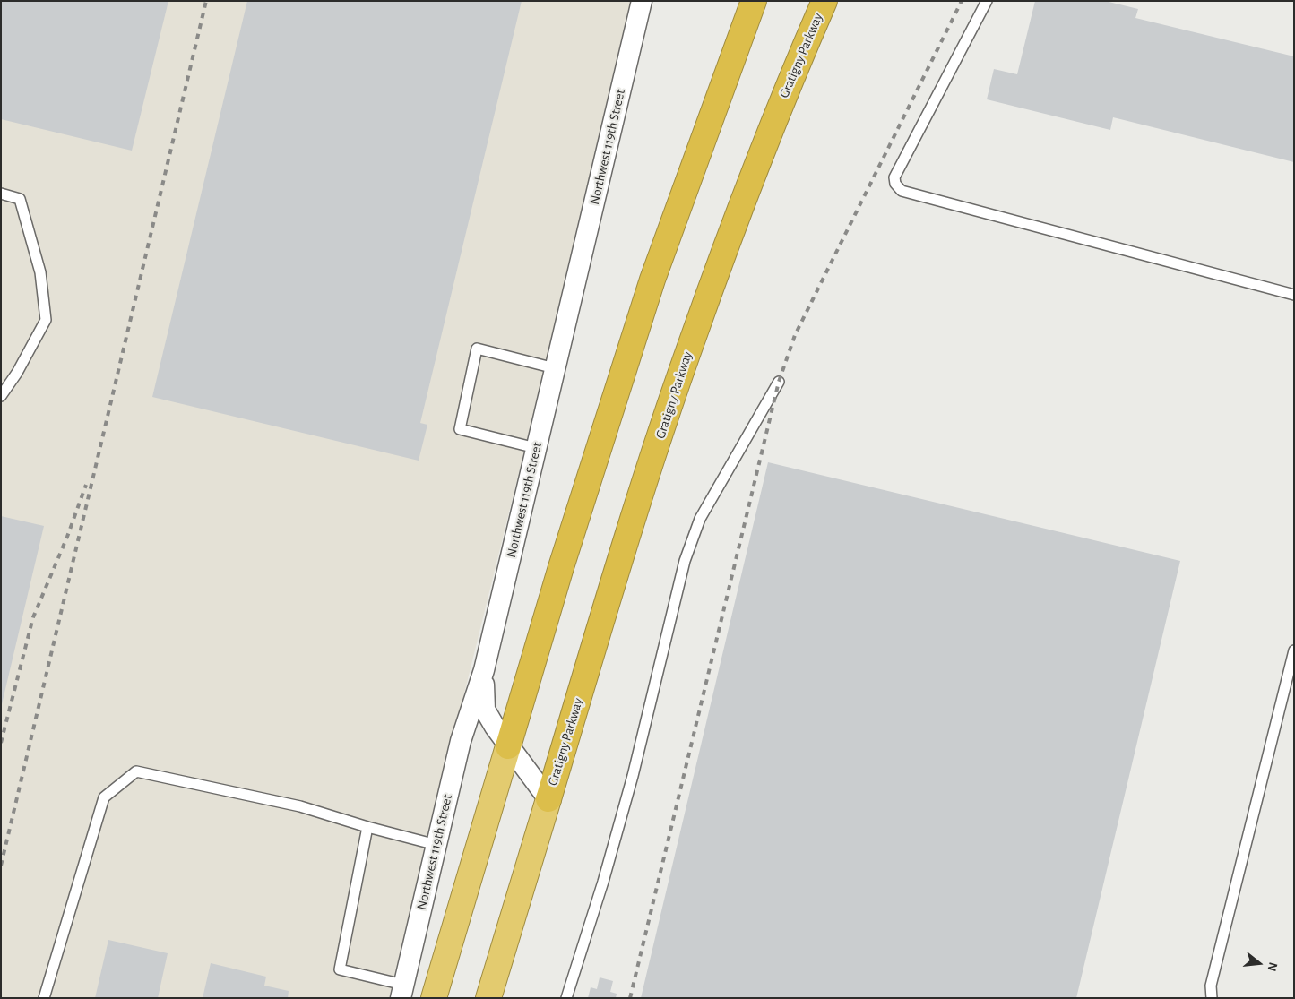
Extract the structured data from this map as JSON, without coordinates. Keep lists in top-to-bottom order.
{
  "streets": {
    "highway": ["Gratigny Parkway"],
    "street": ["Northwest 119th Street"]
  },
  "north": "right"
}
